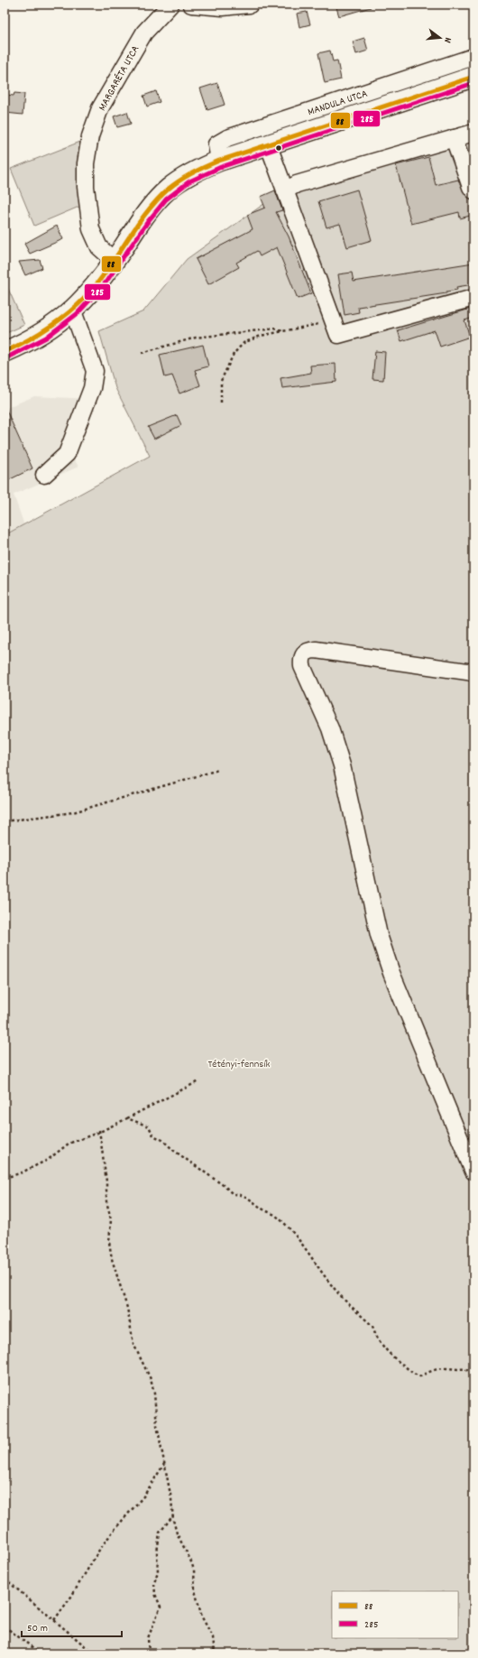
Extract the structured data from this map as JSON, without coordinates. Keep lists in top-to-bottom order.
{
  "streets": {
    "street": ["MARGARÉTA UTCA", "MANDULA UTCA"]
  },
  "parks": ["Tétényi-fennsík"],
  "lines": ["transit line 88", "transit line 285"],
  "legend": ["88", "285"],
  "scale_bar": "50 m",
  "north": "right"
}
